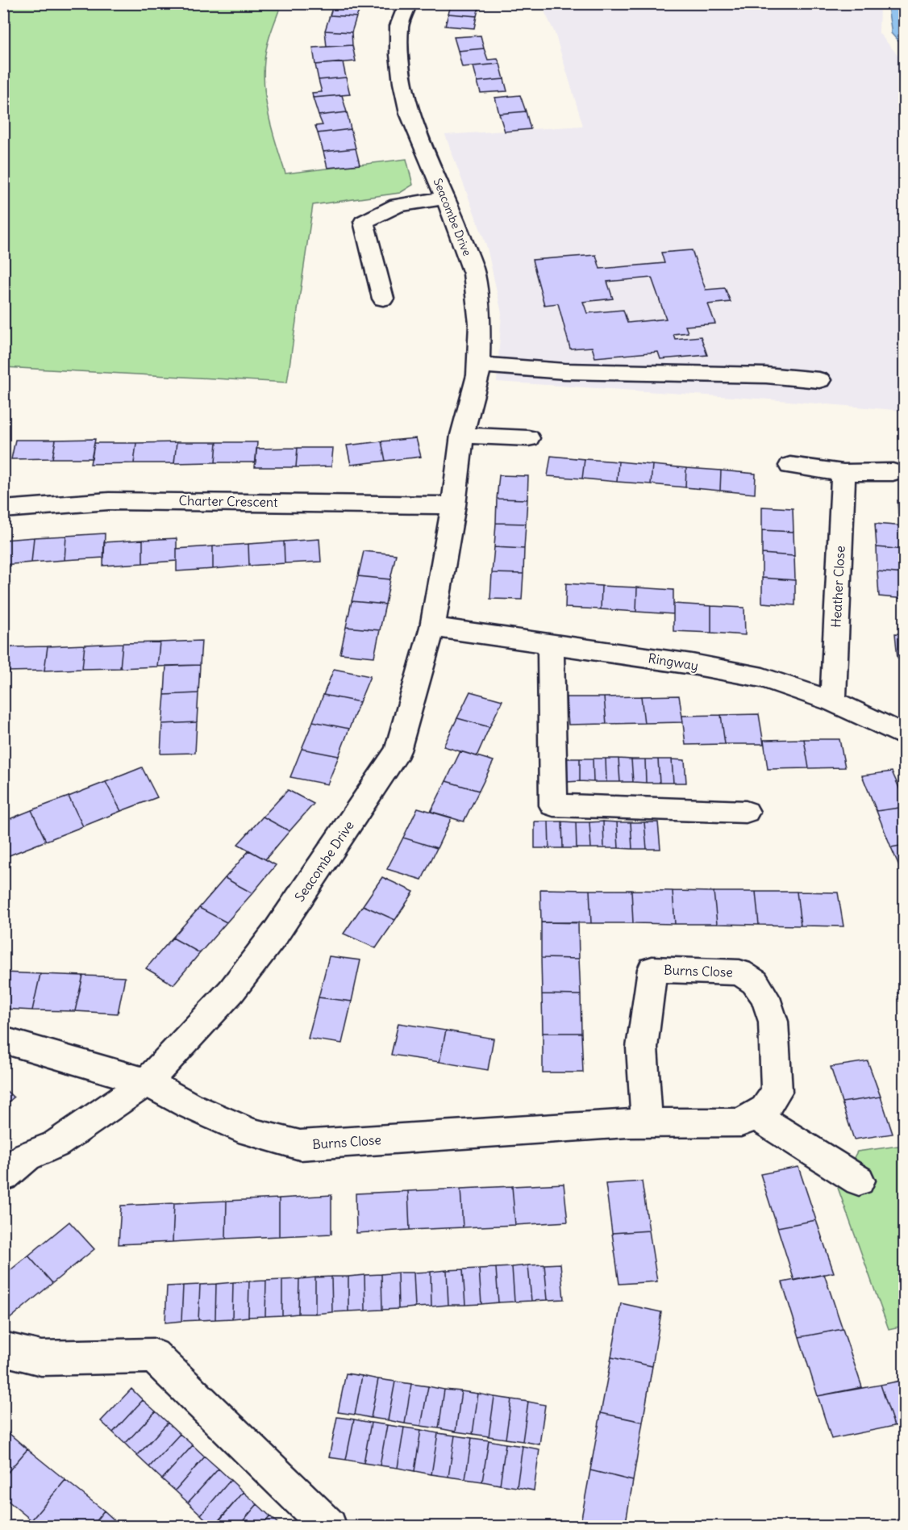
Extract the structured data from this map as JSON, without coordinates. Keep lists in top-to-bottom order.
{
  "streets": {
    "street": [
      "Seacombe Drive",
      "Charter Crescent",
      "Heather Close",
      "Ringway",
      "Burns Close"
    ]
  },
  "crossings": [
    ["Seacombe Drive", "Charter Crescent"],
    ["Seacombe Drive", "Ringway"],
    ["Seacombe Drive", "Burns Close"],
    ["Heather Close", "Ringway"]
  ]
}
